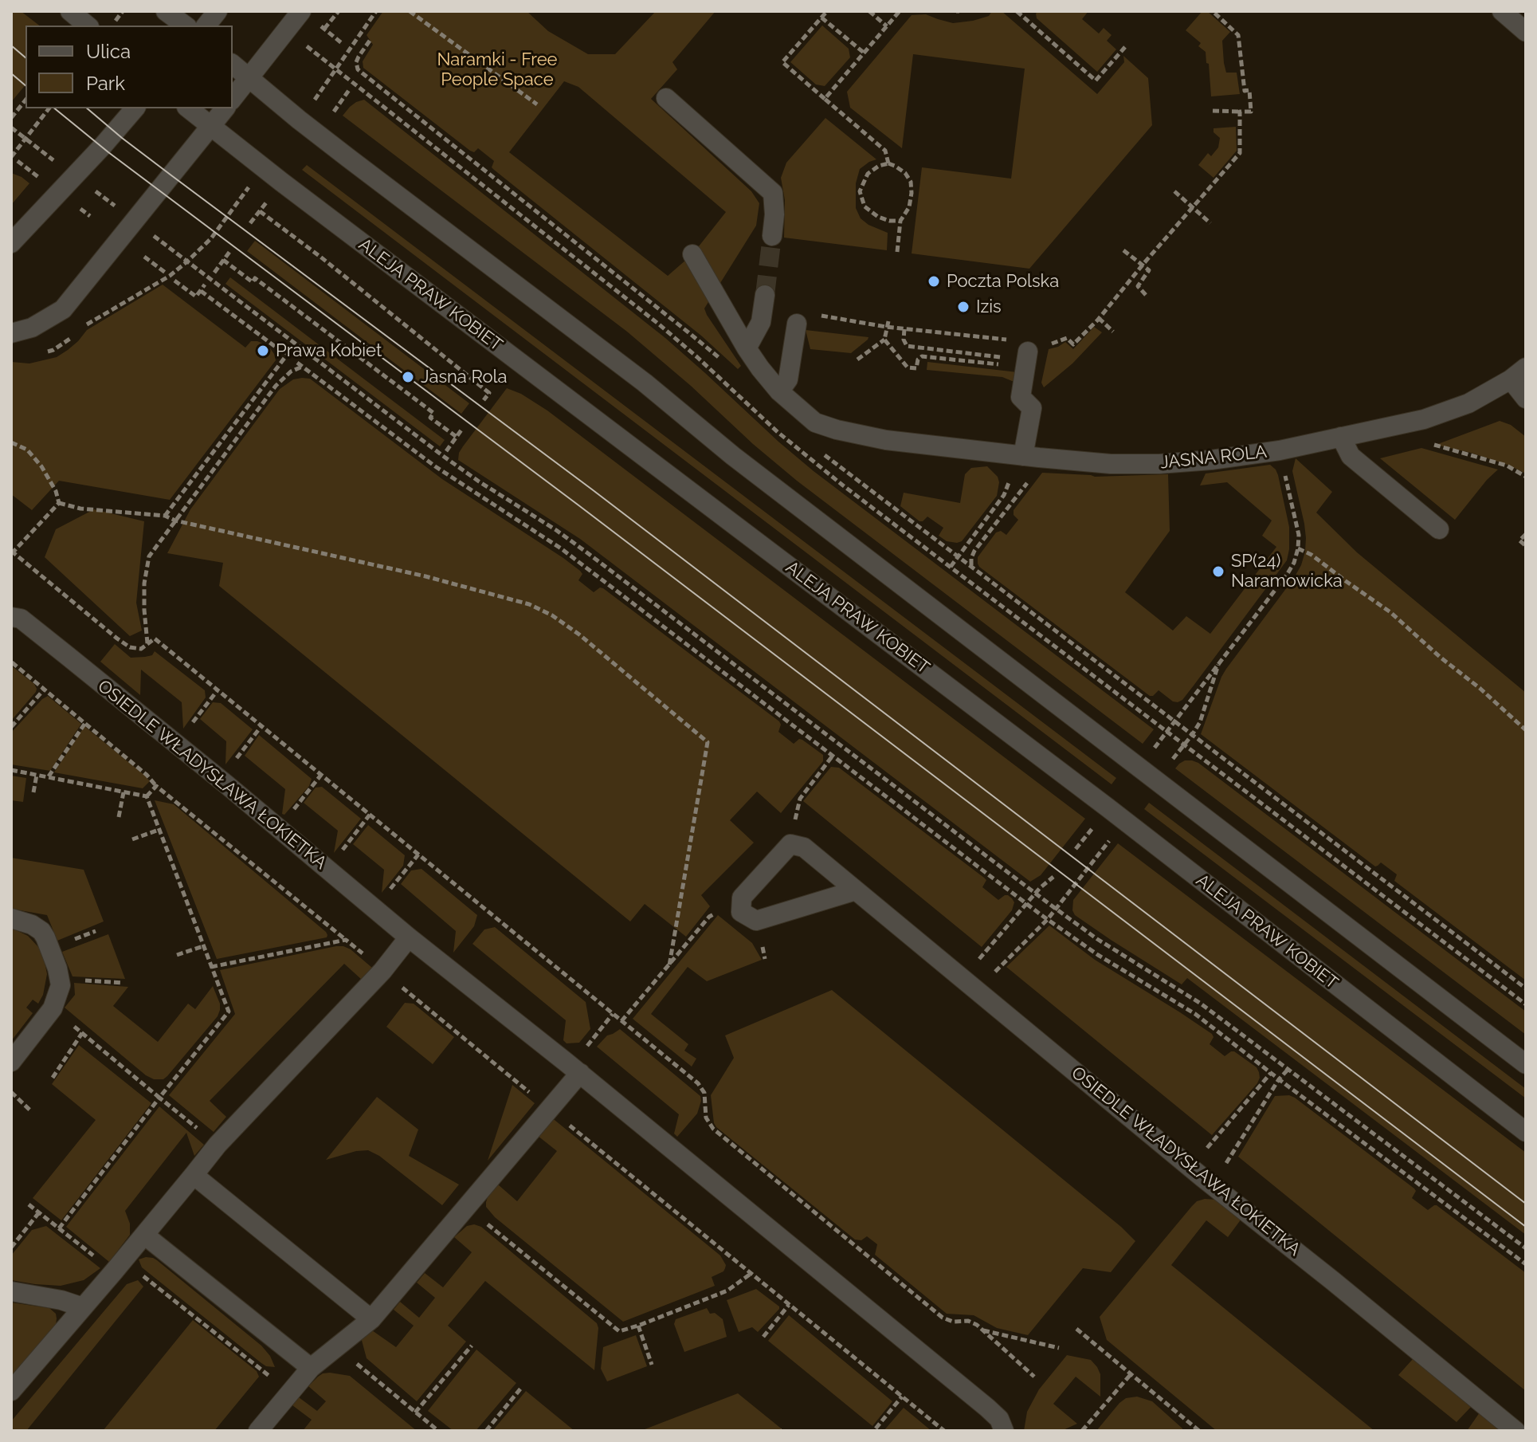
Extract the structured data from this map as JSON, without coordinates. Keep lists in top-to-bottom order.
{
  "streets": {
    "street": ["ALEJA PRAW KOBIET", "JASNA ROLA", "OSIEDLE WŁADYSŁAWA ŁOKIETKA"]
  },
  "parks": ["Naramki - Free People Space"],
  "places": [
    "Poczta Polska",
    "Izis",
    "Prawa Kobiet",
    "Jasna Rola",
    "SP(24) Naramowicka"
  ],
  "legend": ["Ulica", "Park"]
}
